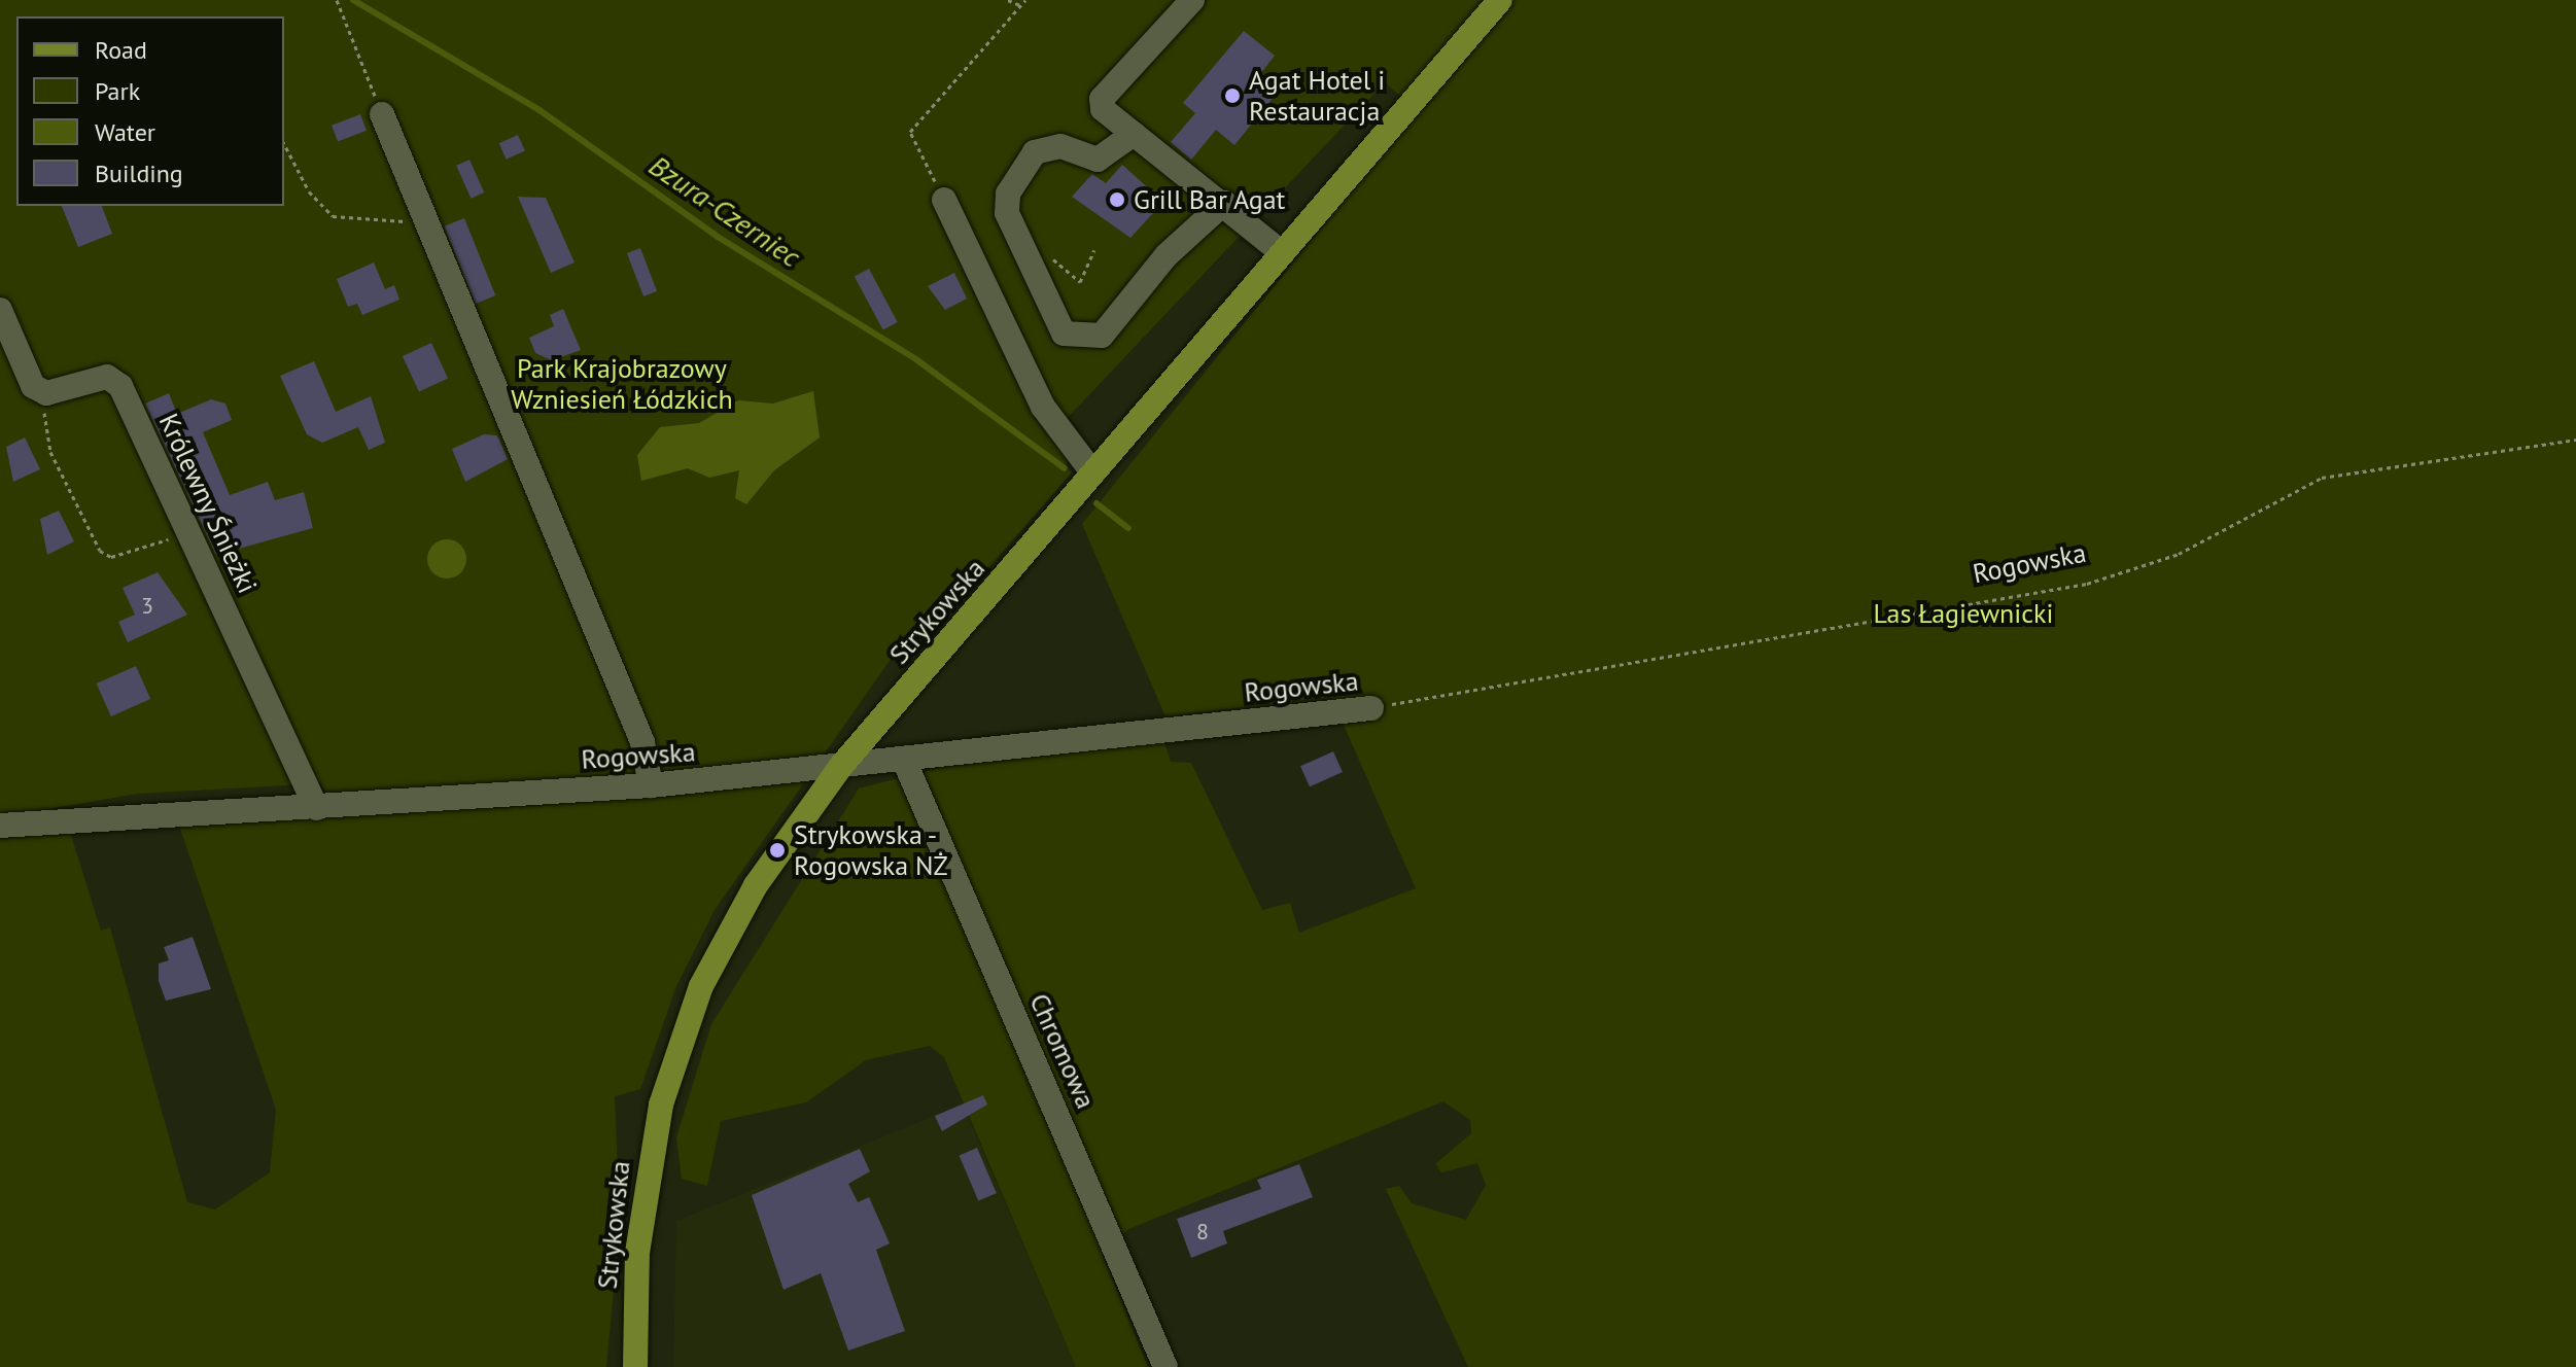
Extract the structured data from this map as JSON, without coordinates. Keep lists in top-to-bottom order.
{
  "streets": {
    "main road": ["Strykowska"],
    "street": ["Królewny Śnieżki", "Rogowska", "Chromowa"]
  },
  "crossings": [
    ["Królewny Śnieżki", "Rogowska"],
    ["Rogowska", "Strykowska"],
    ["Rogowska", "Chromowa"]
  ],
  "water": ["Bzura-Czerniec"],
  "parks": ["Park Krajobrazowy Wzniesień Łódzkich", "Las Łagiewnicki"],
  "places": ["Agat Hotel i Restauracja", "Grill Bar Agat", "Strykowska - Rogowska NŻ"],
  "house_numbers": ["3", "8"],
  "legend": [
    "Road",
    "Park",
    "Water",
    "Building"
  ]
}
